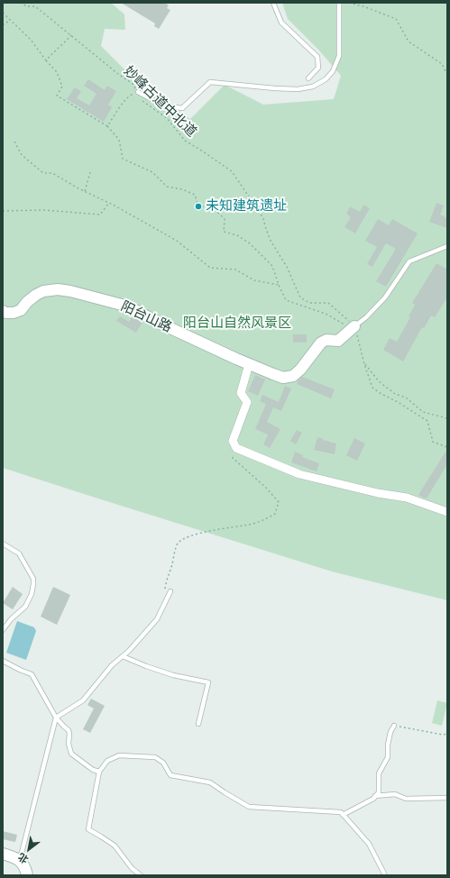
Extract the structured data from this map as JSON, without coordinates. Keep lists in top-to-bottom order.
{
  "streets": {
    "street": ["阳台山路"],
    "path": ["妙峰古道中北道"]
  },
  "crossings": [
    ["妙峰古道中北道", "阳台山路"]
  ],
  "parks": ["阳台山自然风景区"],
  "places": ["未知建筑遗址"],
  "north": "bottom left"
}
